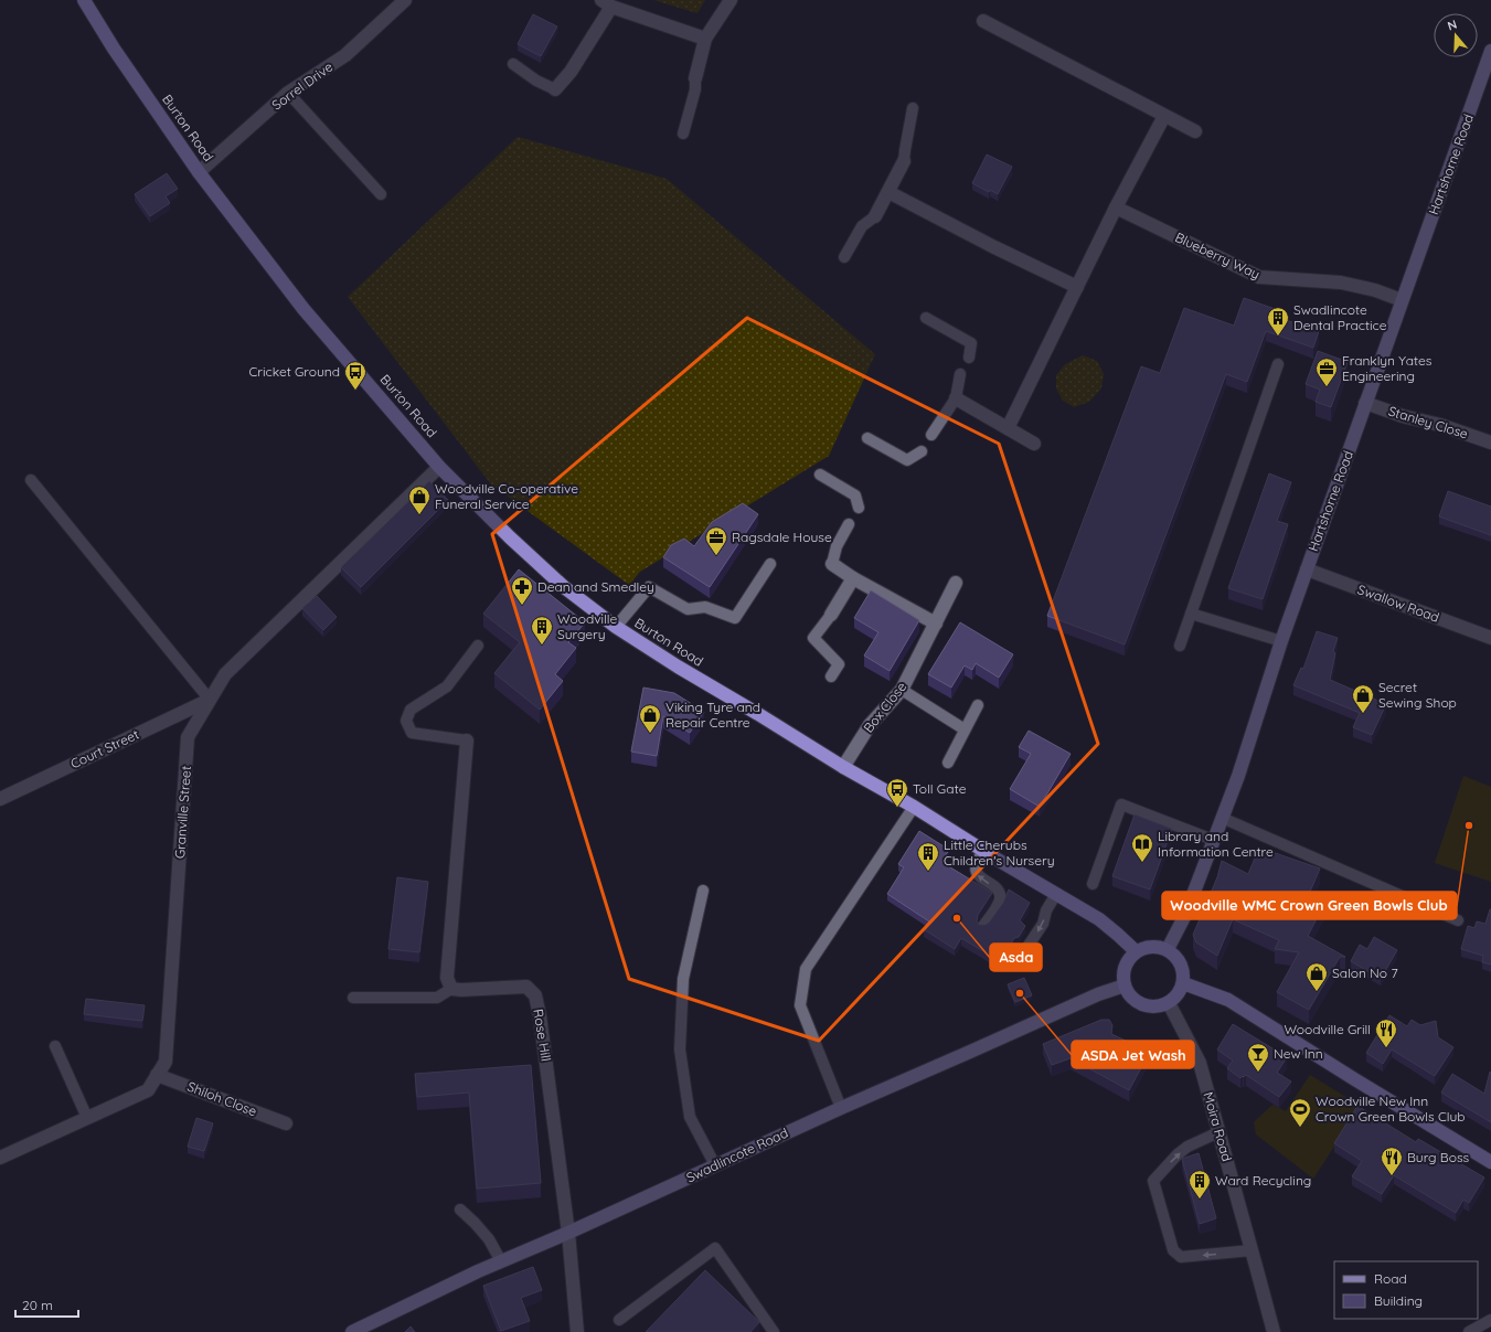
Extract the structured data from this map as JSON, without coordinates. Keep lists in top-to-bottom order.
{
  "streets": {
    "highway": ["Burton Road"],
    "main road": ["Hartshorne Road", "Swadlincote Road"],
    "street": [
      "Sorrel Drive",
      "Blueberry Way",
      "Stanley Close",
      "Swallow Road",
      "Box Close",
      "Court Street",
      "Granville Street",
      "Rose Hill",
      "Shiloh Close",
      "Moira Road"
    ]
  },
  "crossings": [
    ["Sorrel Drive", "Burton Road"],
    ["Burton Road", "Hartshorne Road"],
    ["Burton Road", "Box Close"],
    ["Burton Road", "Granville Street"],
    ["Burton Road", "Moira Road"],
    ["Burton Road", "Swadlincote Road"],
    ["Hartshorne Road", "Blueberry Way"],
    ["Hartshorne Road", "Stanley Close"],
    ["Hartshorne Road", "Swallow Road"],
    ["Hartshorne Road", "Moira Road"],
    ["Hartshorne Road", "Swadlincote Road"],
    ["Court Street", "Granville Street"],
    ["Granville Street", "Shiloh Close"],
    ["Rose Hill", "Swadlincote Road"],
    ["Moira Road", "Swadlincote Road"]
  ],
  "places": {
    "building": [
      "Swadlincote Dental Practice",
      "Woodville Surgery",
      "Little Cherubs Children's Nursery",
      "Ward Recycling"
    ],
    "office": ["Franklyn Yates Engineering", "Ragsdale House"],
    "bus stop": ["Cricket Ground", "Toll Gate"],
    "shop": [
      "Woodville Co-operative Funeral Service",
      "Secret Sewing Shop",
      "Viking Tyre and Repair Centre",
      "Salon No 7"
    ],
    "pharmacy": ["Dean and Smedley"],
    "other": ["Woodville WMC Crown Green Bowls Club", "Asda", "ASDA Jet Wash"],
    "library": ["Library and Information Centre"],
    "restaurant": ["Woodville Grill", "Burg Boss"],
    "bar": ["New Inn"],
    "sports": ["Woodville New Inn Crown Green Bowls Club"]
  },
  "legend": ["Road", "Building"],
  "scale_bar": "20 m",
  "north": "top"
}
